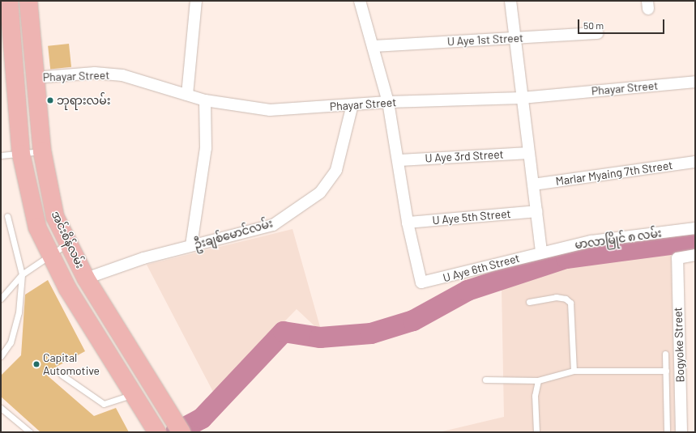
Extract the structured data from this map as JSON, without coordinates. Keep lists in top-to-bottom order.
{
  "streets": {
    "main road": ["အင်းစိန်လမ်း"],
    "street": [
      "U Aye 1st Street",
      "Phayar Street",
      "U Aye 3rd Street",
      "Marlar Myaing 7th Street",
      "U Aye 5th Street",
      "ဦးချစ်မောင်လမ်း",
      "မာလာမြိုင် ၈ လမ်း",
      "U Aye 6th Street",
      "Bogyoke Street"
    ]
  },
  "crossings": [
    ["Phayar Street", "ဦးချစ်မောင်လမ်း"],
    ["Phayar Street", "အင်းစိန်လမ်း"],
    ["U Aye 5th Street", "U Aye 6th Street"],
    ["ဦးချစ်မောင်လမ်း", "အင်းစိန်လမ်း"],
    ["မာလာမြိုင် ၈ လမ်း", "U Aye 6th Street"]
  ],
  "places": ["ဘုရားလမ်း", "Capital Automotive"],
  "scale_bar": "50 m"
}
